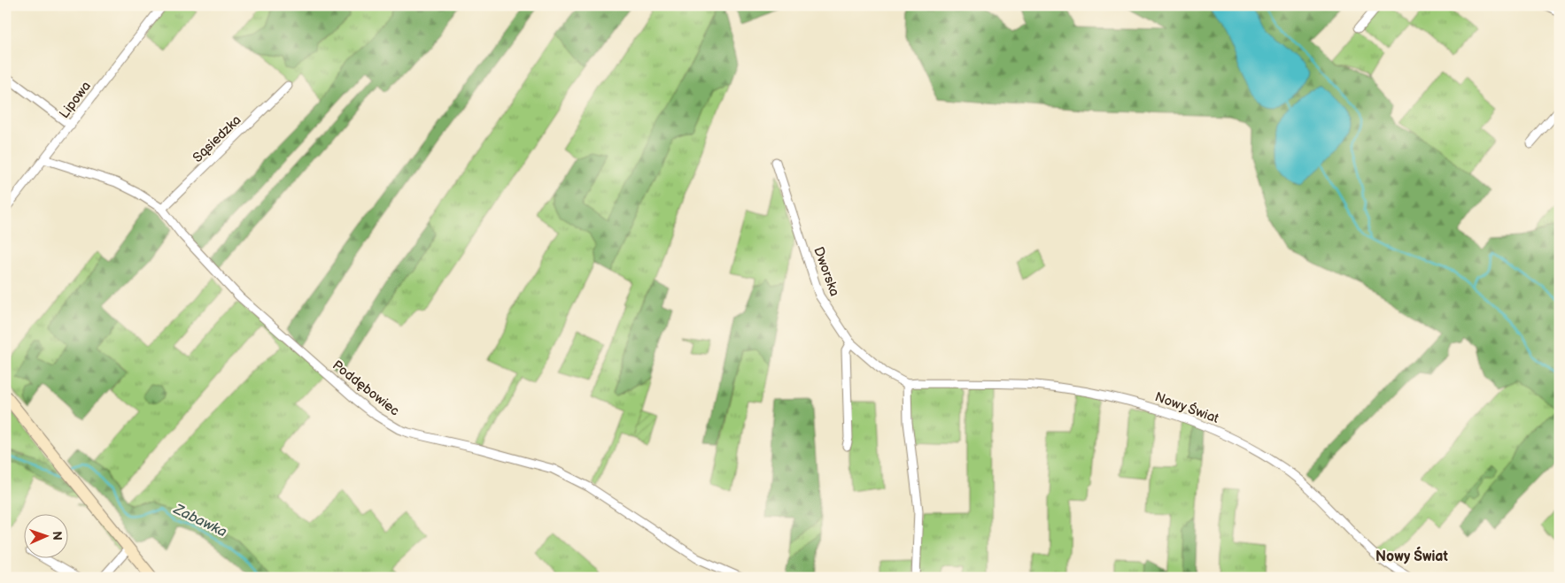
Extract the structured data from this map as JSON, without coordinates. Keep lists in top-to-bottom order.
{
  "streets": {
    "street": [
      "Lipowa",
      "Sąsiedzka",
      "Dworska",
      "Poddębowiec",
      "Nowy Świat"
    ]
  },
  "crossings": [
    ["Lipowa", "Poddębowiec"],
    ["Sąsiedzka", "Poddębowiec"],
    ["Dworska", "Nowy Świat"]
  ],
  "districts": ["Nowy Świat"],
  "water": ["Zabawka"],
  "north": "right"
}
